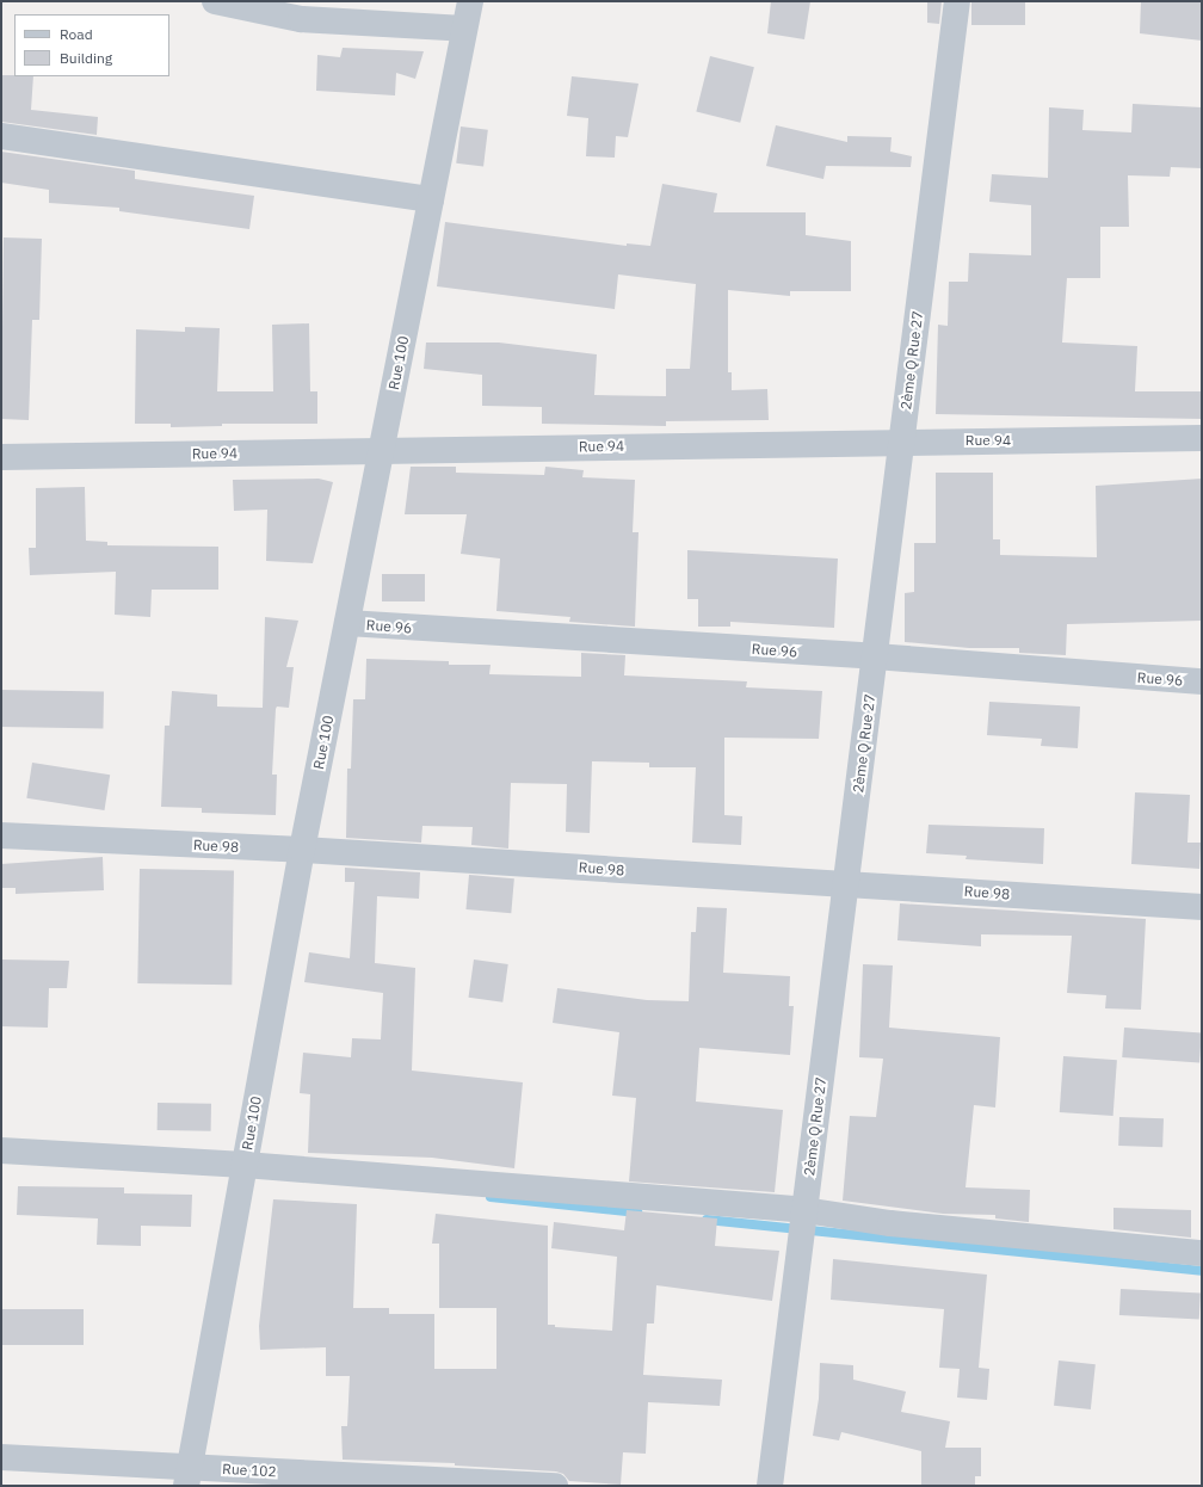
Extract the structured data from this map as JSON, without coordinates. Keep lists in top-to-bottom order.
{
  "streets": {
    "street": [
      "2ème Q Rue 27",
      "Rue 100",
      "Rue 94",
      "Rue 96",
      "Rue 98",
      "Rue 102"
    ]
  },
  "crossings": [
    ["2ème Q Rue 27", "Rue 94"],
    ["2ème Q Rue 27", "Rue 96"],
    ["2ème Q Rue 27", "Rue 98"],
    ["Rue 100", "Rue 94"],
    ["Rue 100", "Rue 96"],
    ["Rue 100", "Rue 98"],
    ["Rue 100", "Rue 102"]
  ],
  "legend": ["Road", "Building"]
}
